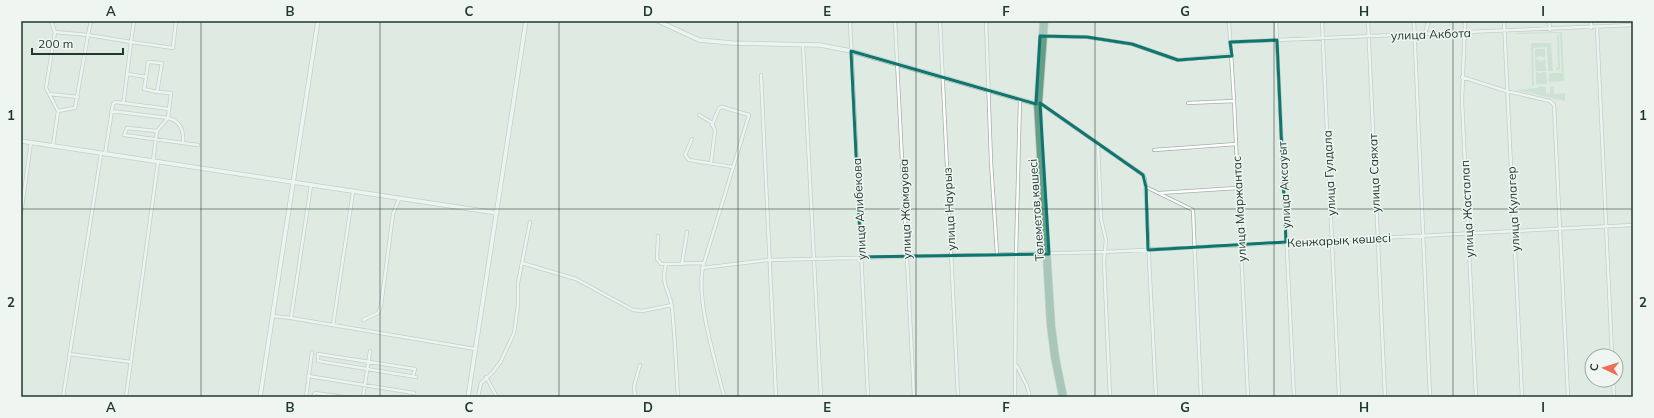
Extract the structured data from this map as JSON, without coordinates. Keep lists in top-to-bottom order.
{
  "streets": {
    "main road": ["Төлеметов көшесі"],
    "street": [
      "улица Акбота",
      "улица Гулдала",
      "улица Саяхат",
      "улица Аксауыт",
      "улица Алибекова",
      "улица Жамауова",
      "улица Наурыз",
      "улица Маржантас",
      "улица Жасталап",
      "улица Кулагер",
      "Кенжарық көшесі"
    ]
  },
  "crossings": [
    ["улица Акбота", "улица Гулдала"],
    ["улица Акбота", "улица Саяхат"],
    ["улица Акбота", "улица Аксауыт"],
    ["улица Акбота", "улица Маржантас"],
    ["улица Акбота", "улица Жасталап"],
    ["улица Акбота", "улица Кулагер"],
    ["улица Гулдала", "Кенжарық көшесі"],
    ["улица Саяхат", "Кенжарық көшесі"],
    ["улица Аксауыт", "Кенжарық көшесі"],
    ["улица Алибекова", "Кенжарық көшесі"],
    ["улица Жамауова", "Кенжарық көшесі"],
    ["улица Наурыз", "Кенжарық көшесі"],
    ["улица Маржантас", "Кенжарық көшесі"],
    ["улица Жасталап", "Кенжарық көшесі"],
    ["улица Кулагер", "Кенжарық көшесі"],
    ["Төлеметов көшесі", "Кенжарық көшесі"]
  ],
  "scale_bar": "200 m",
  "north": "left",
  "grid": {
    "columns": [
      "A",
      "B",
      "C",
      "D",
      "E",
      "F",
      "G",
      "H",
      "I"
    ],
    "rows": ["1", "2"]
  }
}
